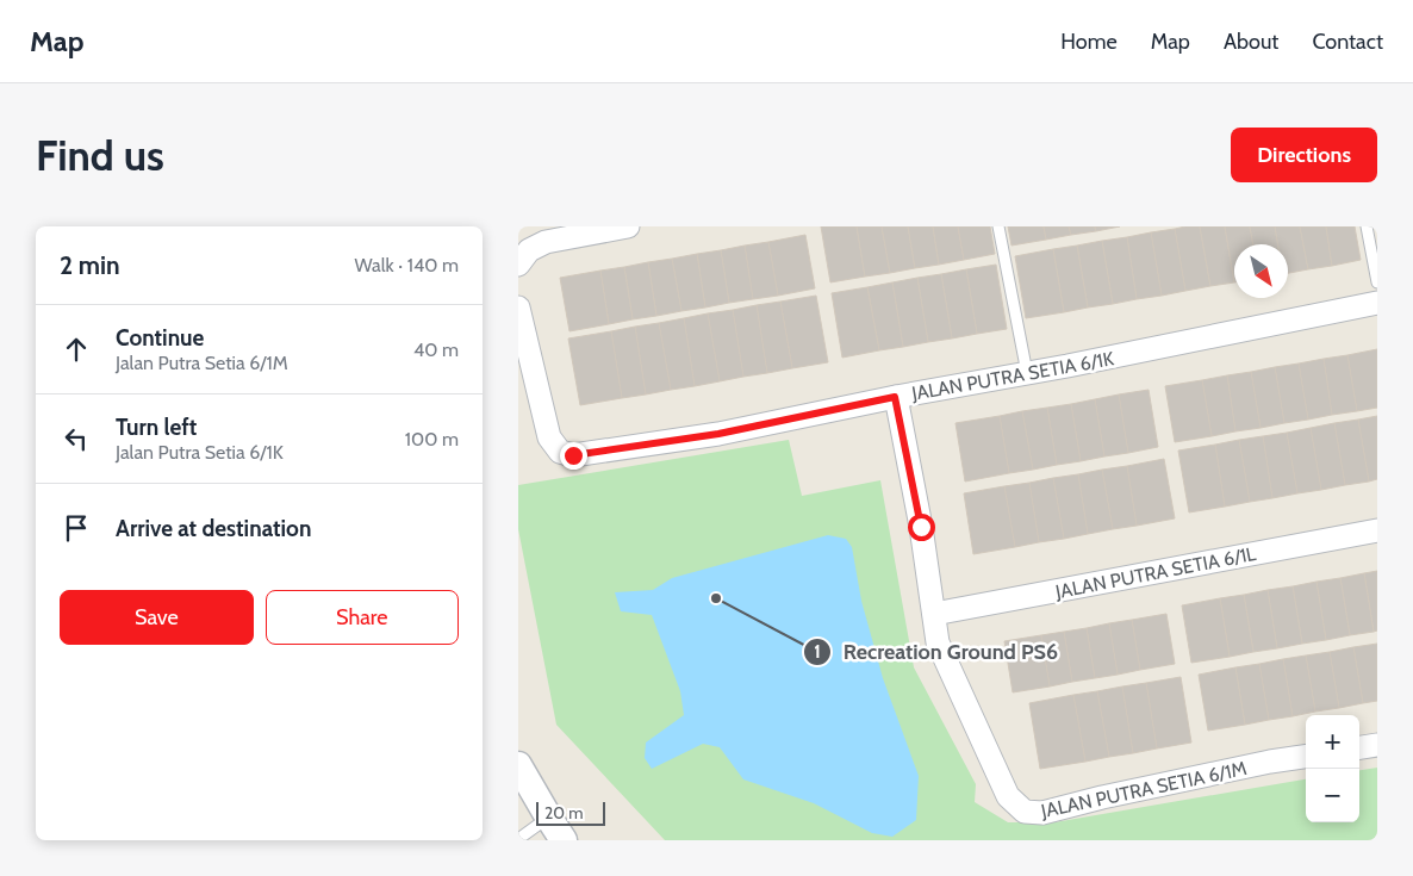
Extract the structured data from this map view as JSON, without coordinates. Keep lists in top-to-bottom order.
{
  "streets": {
    "street": ["JALAN PUTRA SETIA 6/1K", "JALAN PUTRA SETIA 6/1L", "JALAN PUTRA SETIA 6/1M"]
  },
  "crossings": [
    ["JALAN PUTRA SETIA 6/1K", "JALAN PUTRA SETIA 6/1M"],
    ["JALAN PUTRA SETIA 6/1L", "JALAN PUTRA SETIA 6/1M"]
  ],
  "places": ["Recreation Ground PS6"],
  "scale_bar": "20 m",
  "north": "bottom right",
  "page": {
    "header": "Map",
    "nav": [
      "Home",
      "Map",
      "About",
      "Contact"
    ],
    "buttons": [
      "Directions",
      ["Save", "Share"]
    ],
    "title": "Find us",
    "heading": ["2 min", "Walk · 140 m"],
    "list": [
      ["Continue", "Jalan Putra Setia 6/1M", "40 m"],
      ["Turn left", "Jalan Putra Setia 6/1K", "100 m"],
      "Arrive at destination"
    ],
    "map_buttons": ["+", "−"],
    "scale": "20 m"
  }
}
